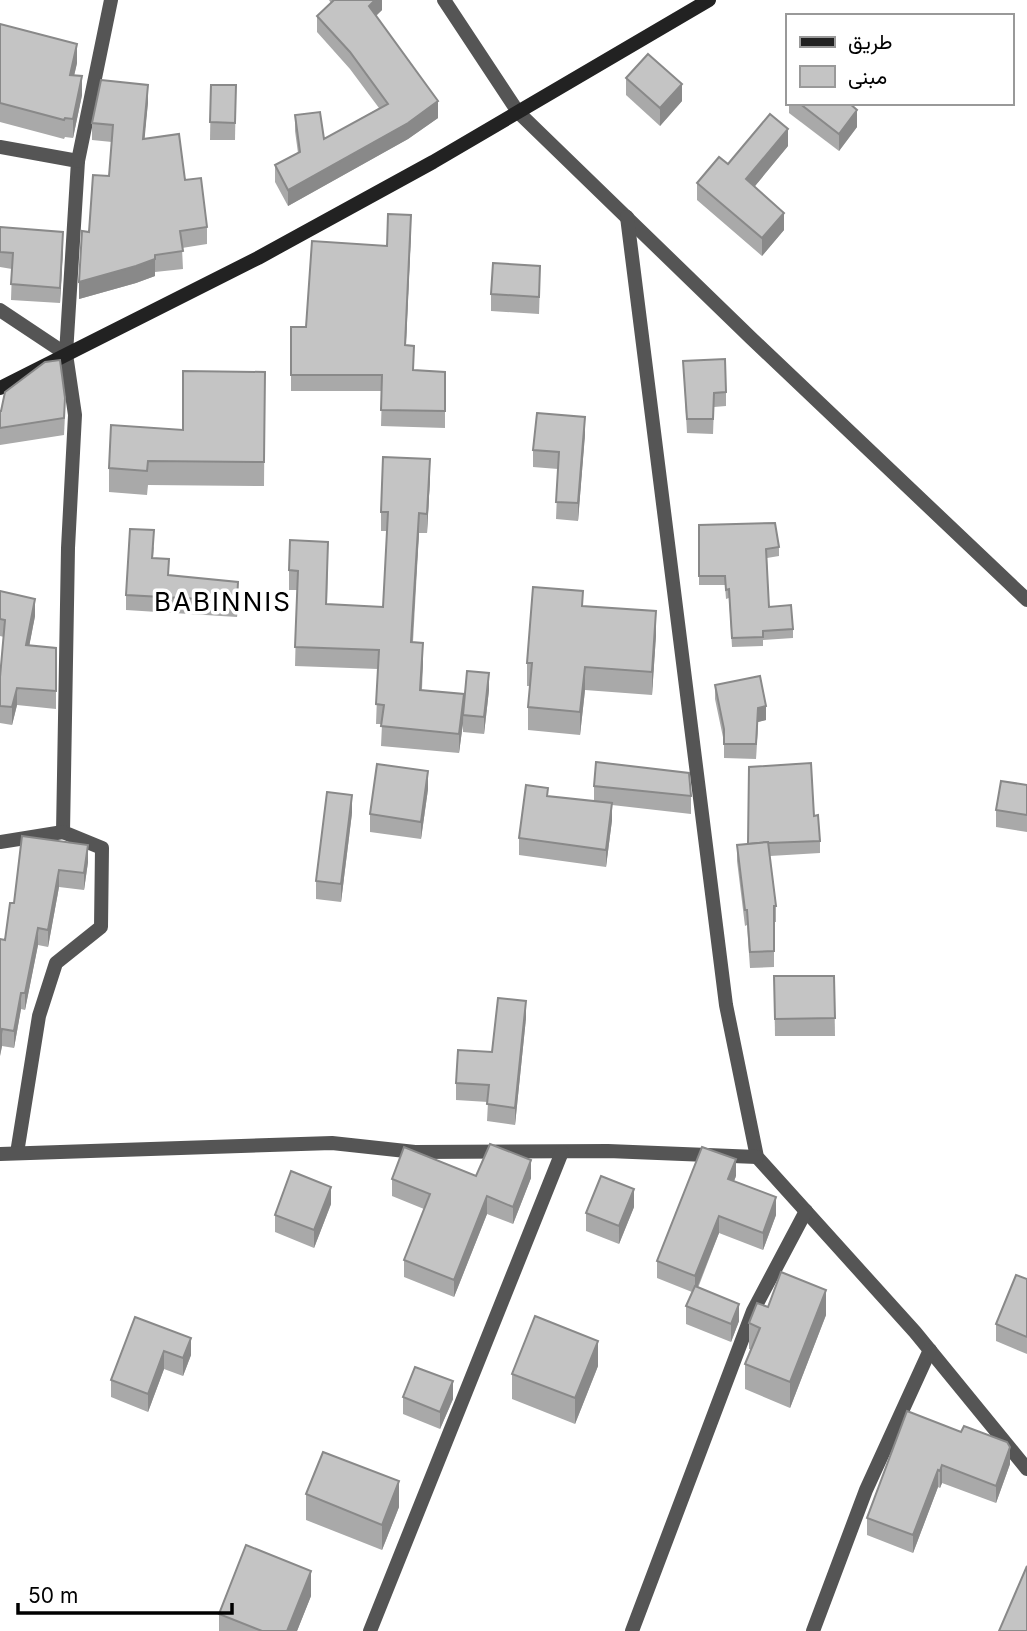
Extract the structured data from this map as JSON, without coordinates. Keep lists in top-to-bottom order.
{
  "districts": ["BABINNIS"],
  "legend": ["طريق", "مبنى"],
  "scale_bar": "50 m"
}
